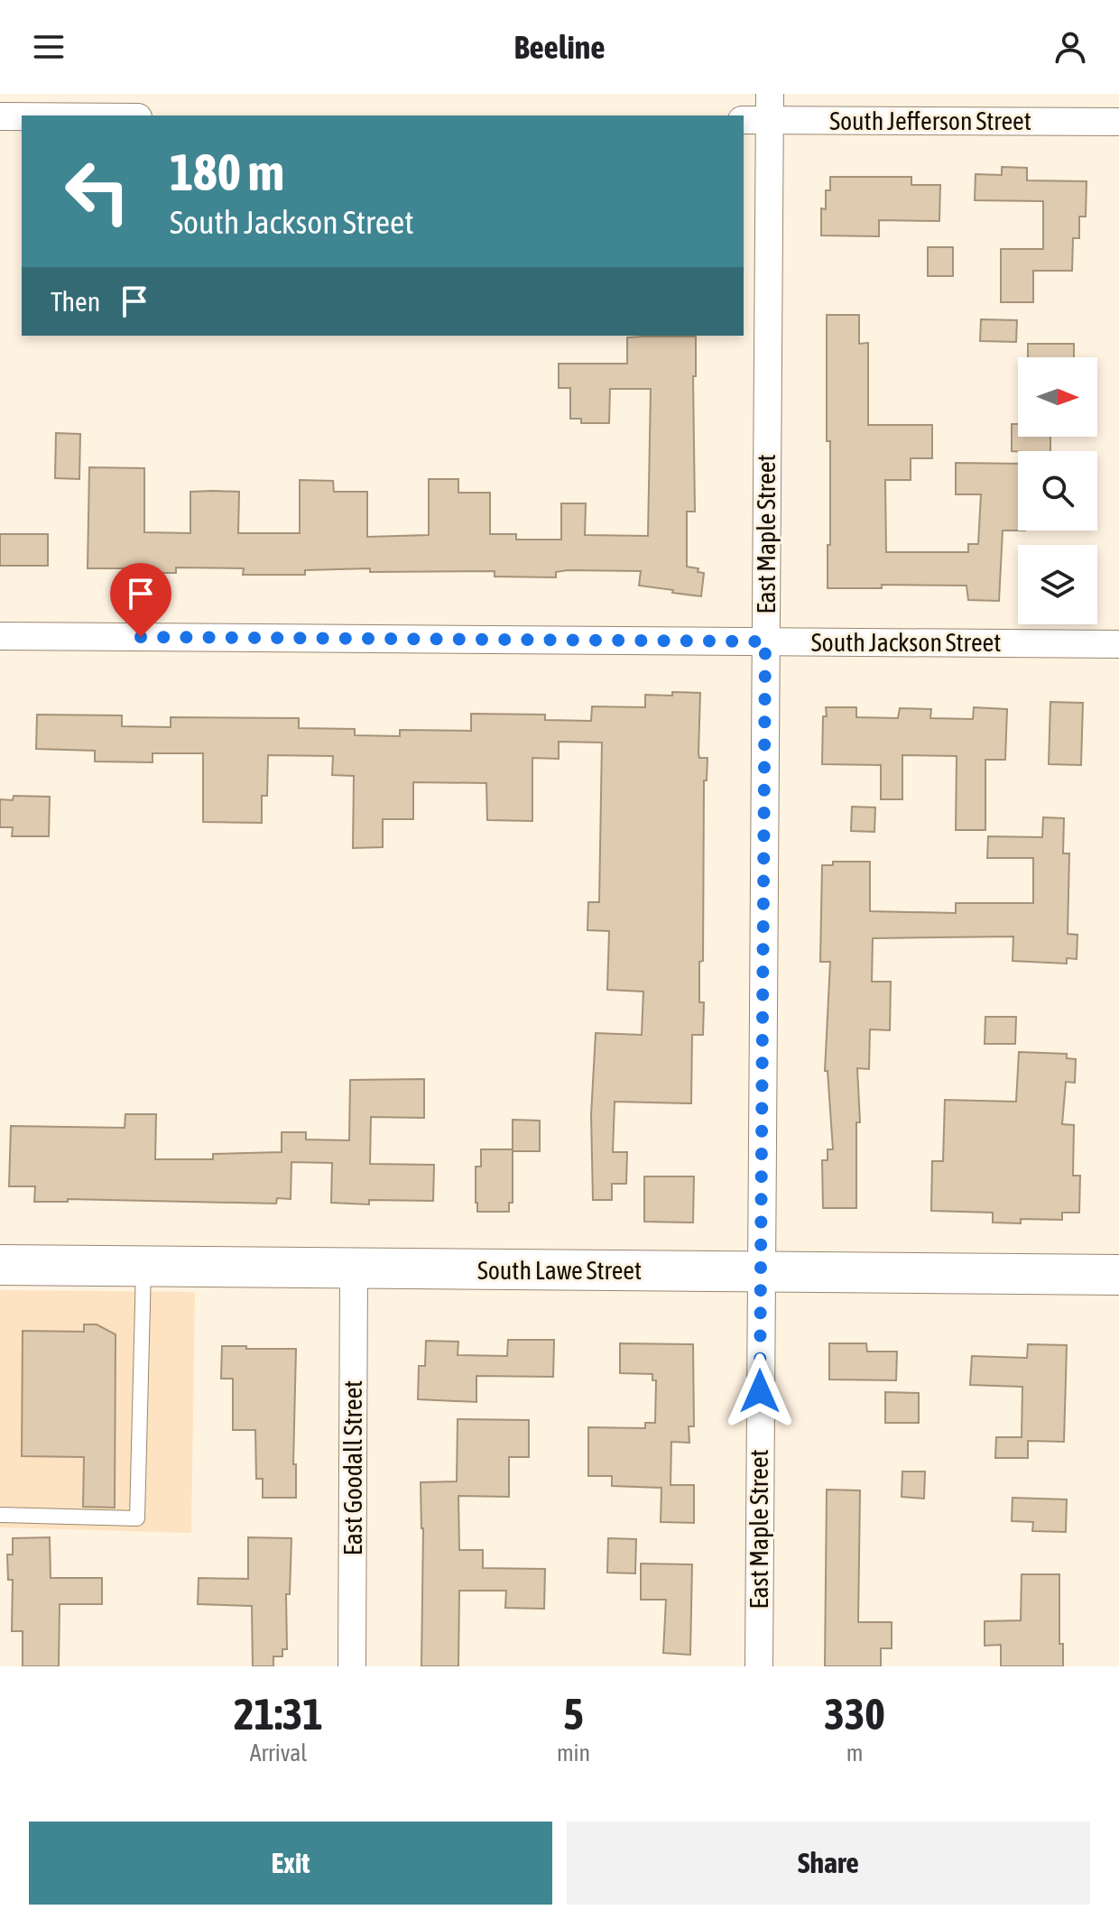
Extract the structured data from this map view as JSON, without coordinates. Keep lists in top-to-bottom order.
{
  "streets": {
    "main road": ["South Lawe Street"],
    "street": [
      "South Jefferson Street",
      "East Maple Street",
      "South Jackson Street",
      "East Goodall Street"
    ]
  },
  "crossings": [
    ["South Jefferson Street", "East Maple Street"],
    ["East Maple Street", "South Jackson Street"],
    ["East Maple Street", "South Lawe Street"],
    ["South Lawe Street", "East Goodall Street"]
  ],
  "north": "right",
  "page": {
    "header": "Beeline",
    "turn": ["180 m", "South Jackson Street"],
    "then": "Then",
    "eta": [
      "21:31",
      "Arrival",
      "5",
      "min",
      "330",
      "m"
    ],
    "buttons": ["Exit", "Share"]
  }
}
